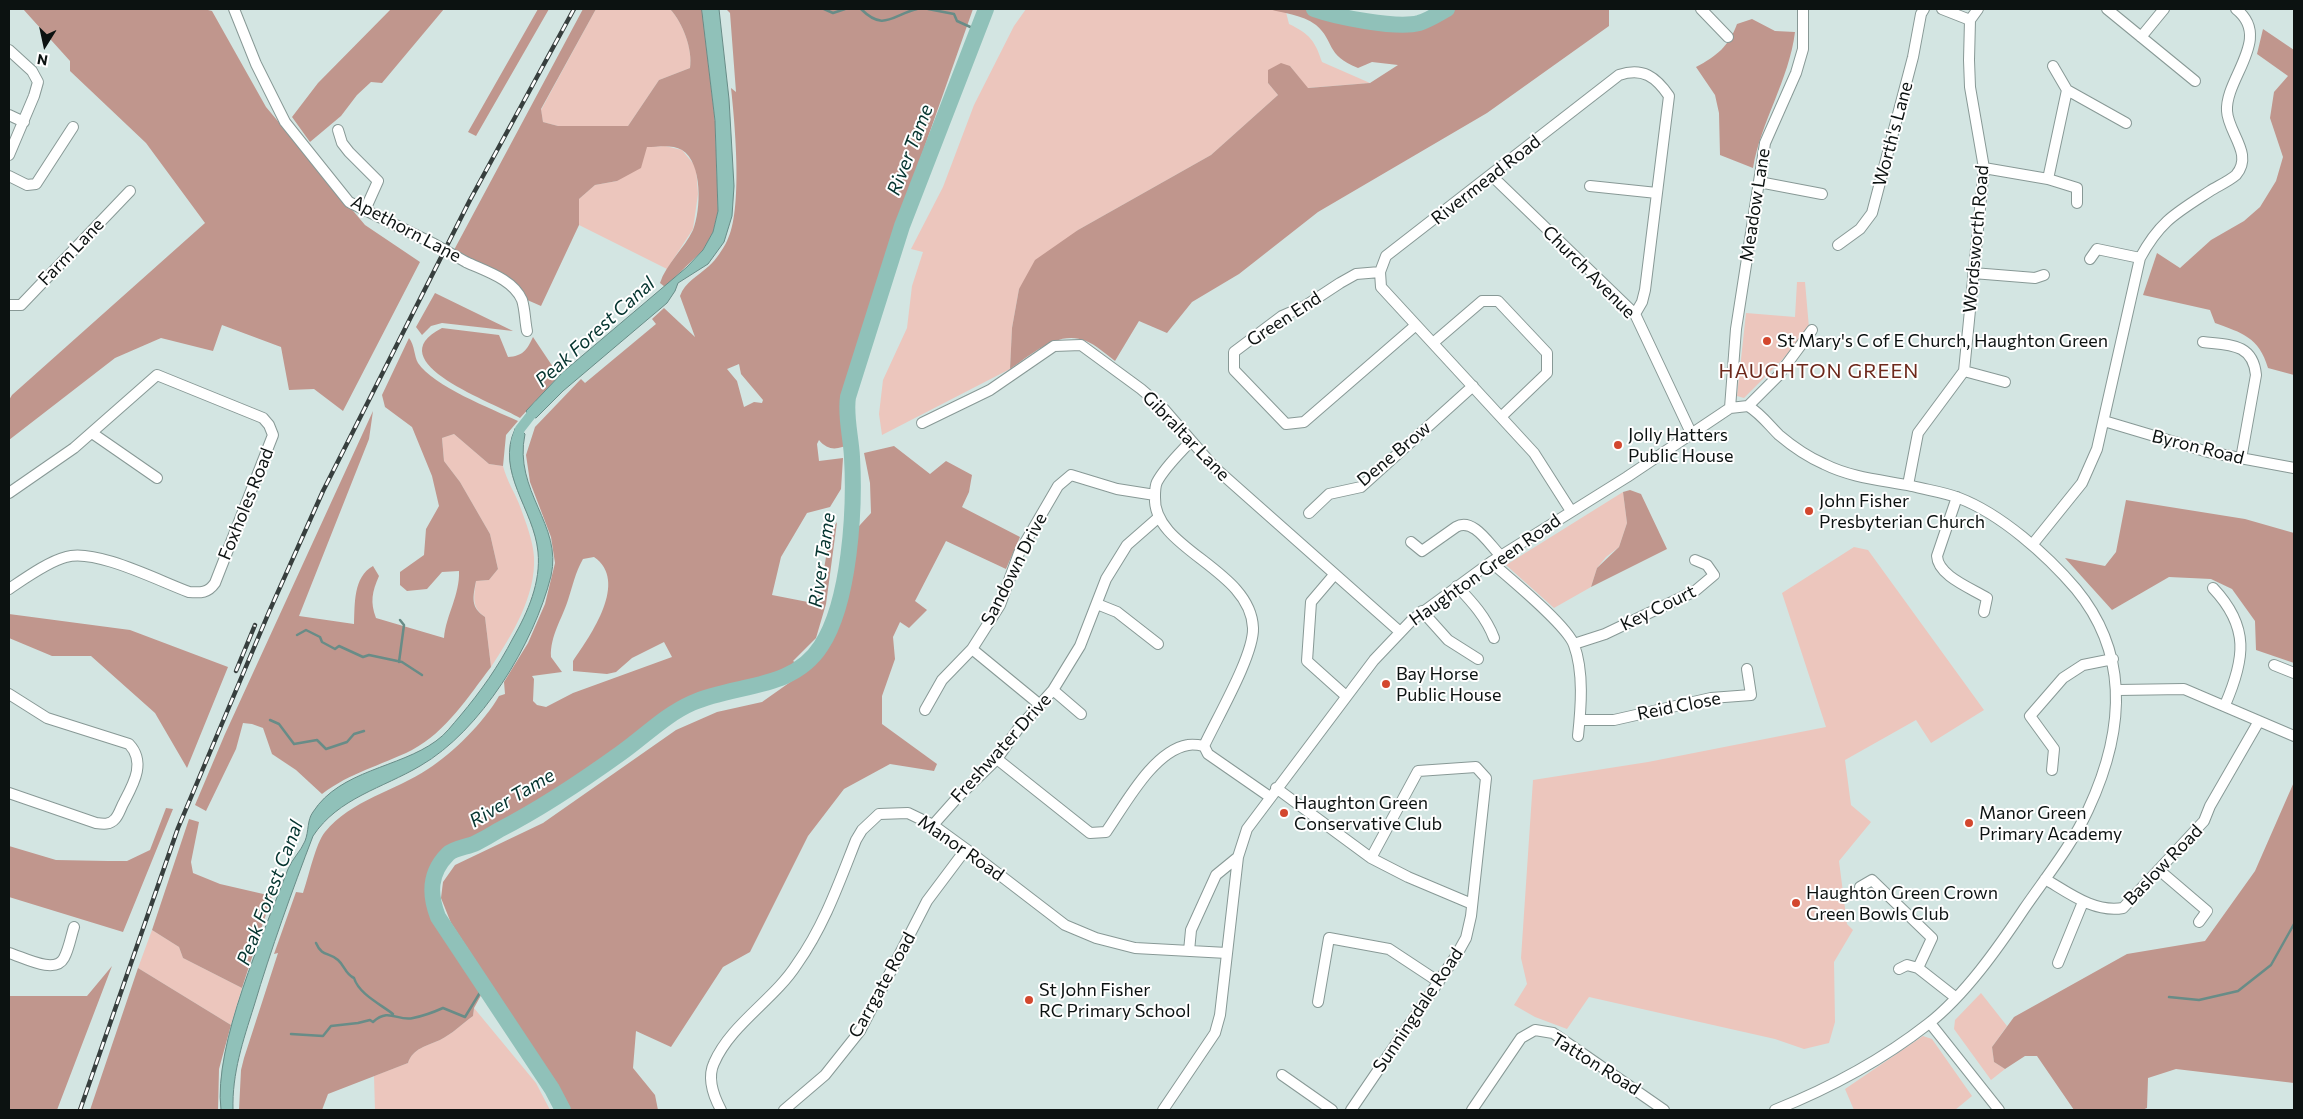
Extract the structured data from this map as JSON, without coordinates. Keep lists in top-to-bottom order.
{
  "streets": {
    "street": [
      "Worth's Lane",
      "Rivermead Road",
      "Meadow Lane",
      "Apethorn Lane",
      "Wordsworth Road",
      "Farm Lane",
      "Church Avenue",
      "Green End",
      "Gibraltar Lane",
      "Byron Road",
      "Dene Brow",
      "Foxholes Road",
      "Sandown Drive",
      "Haughton Green Road",
      "Key Court",
      "Reid Close",
      "Freshwater Drive",
      "Manor Road",
      "Baslow Road",
      "Carrgate Road",
      "Sunningdale Road",
      "Tatton Road"
    ]
  },
  "crossings": [
    ["Rivermead Road", "Church Avenue"],
    ["Rivermead Road", "Green End"],
    ["Meadow Lane", "Haughton Green Road"],
    ["Church Avenue", "Haughton Green Road"],
    ["Gibraltar Lane", "Haughton Green Road"],
    ["Haughton Green Road", "Manor Road"],
    ["Freshwater Drive", "Manor Road"],
    ["Manor Road", "Carrgate Road"]
  ],
  "districts": ["HAUGHTON GREEN"],
  "water": ["River Tame", "Peak Forest Canal"],
  "places": [
    "St Mary's C of E Church, Haughton Green",
    "Jolly Hatters Public House",
    "John Fisher Presbyterian Church",
    "Bay Horse Public House",
    "Haughton Green Conservative Club",
    "Manor Green Primary Academy",
    "Haughton Green Crown Green Bowls Club",
    "St John Fisher RC Primary School"
  ],
  "north": "bottom"
}
